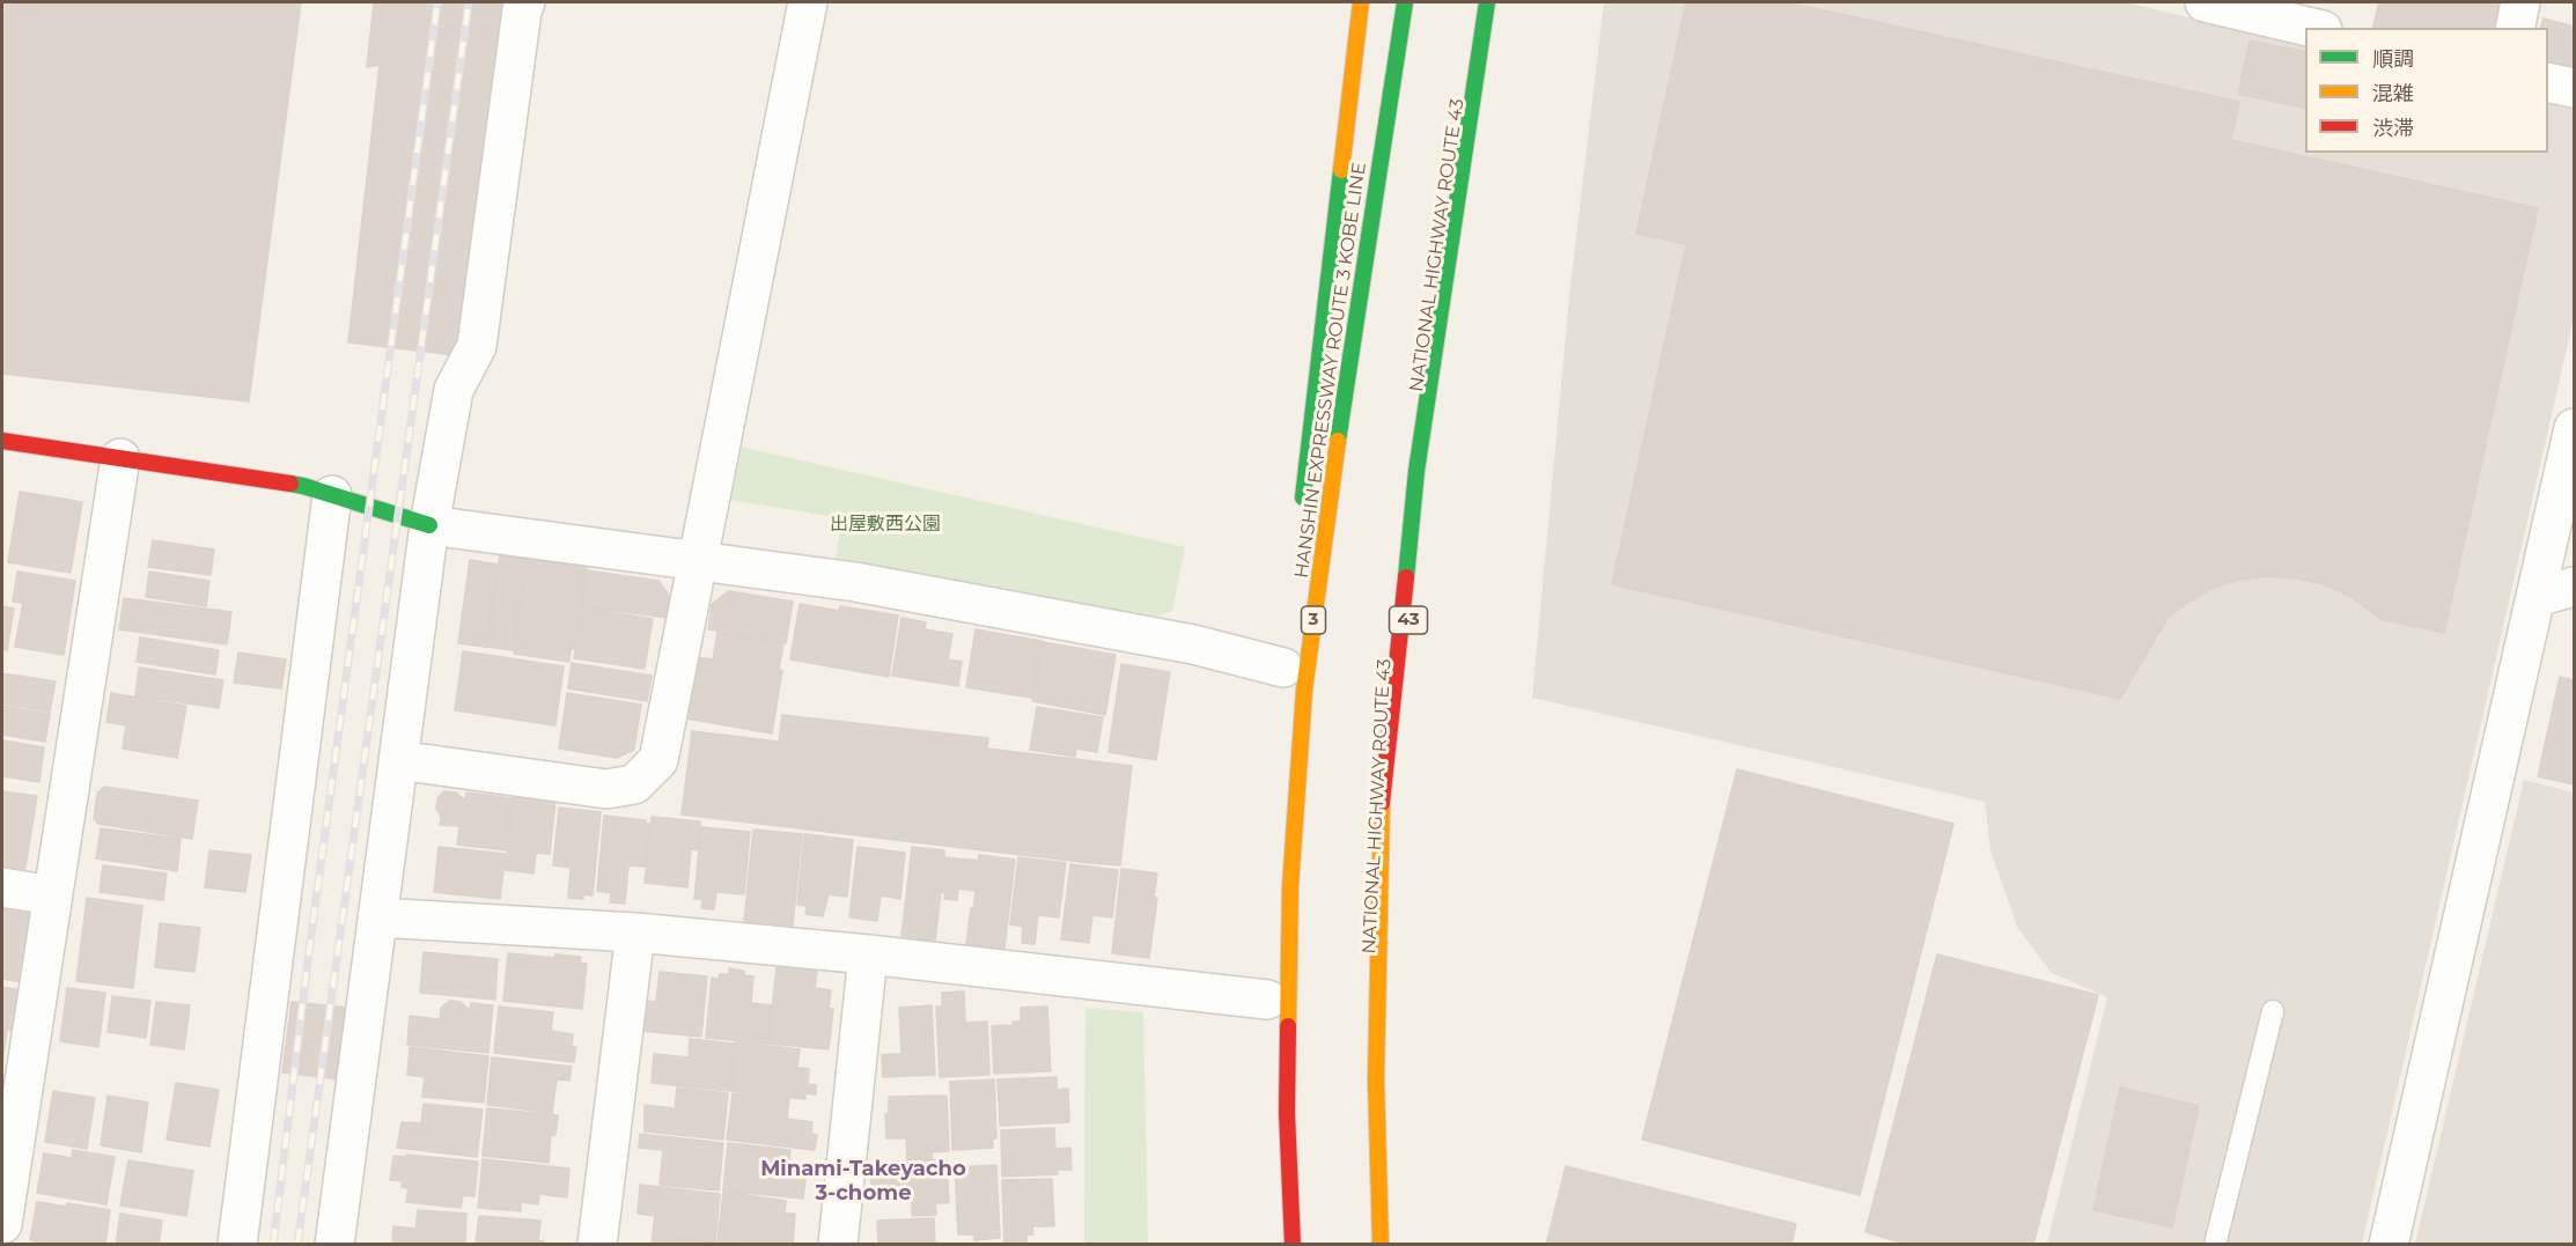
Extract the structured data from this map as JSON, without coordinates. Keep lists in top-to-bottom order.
{
  "streets": {
    "main road": [
      "NATIONAL HIGHWAY ROUTE 43",
      "HANSHIN EXPRESSWAY ROUTE 3 KOBE LINE",
      "3",
      "43"
    ]
  },
  "districts": ["Minami-Takeyacho 3-chome"],
  "parks": ["出屋敷西公園"],
  "legend": ["順調", "混雑", "渋滞"]
}
